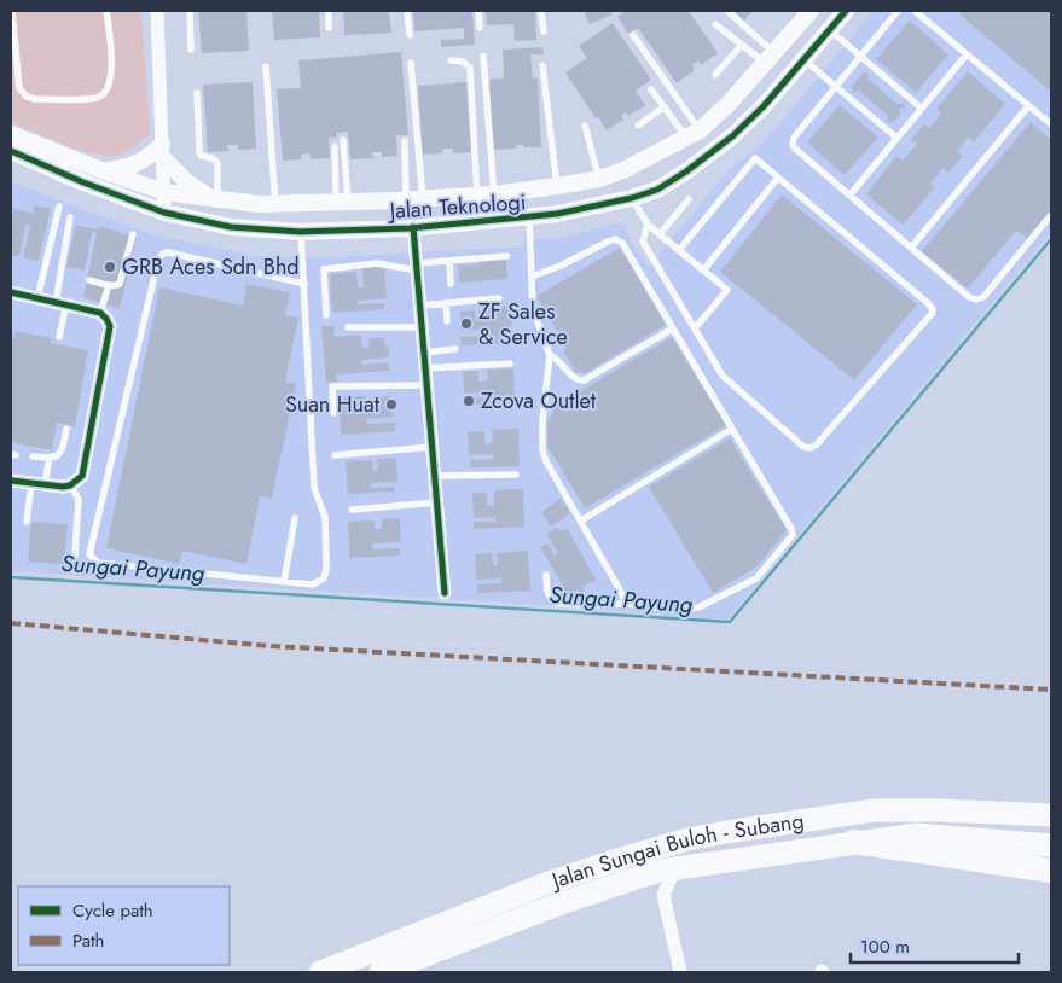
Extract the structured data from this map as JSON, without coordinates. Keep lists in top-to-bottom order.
{
  "streets": {
    "highway": ["Jalan Sungai Buloh - Subang"],
    "street": ["Jalan Teknologi"]
  },
  "water": ["Sungai Payung"],
  "places": [
    "GRB Aces Sdn Bhd",
    "ZF Sales & Service",
    "Zcova Outlet",
    "Suan Huat"
  ],
  "legend": ["Cycle path", "Path"],
  "scale_bar": "100 m"
}
